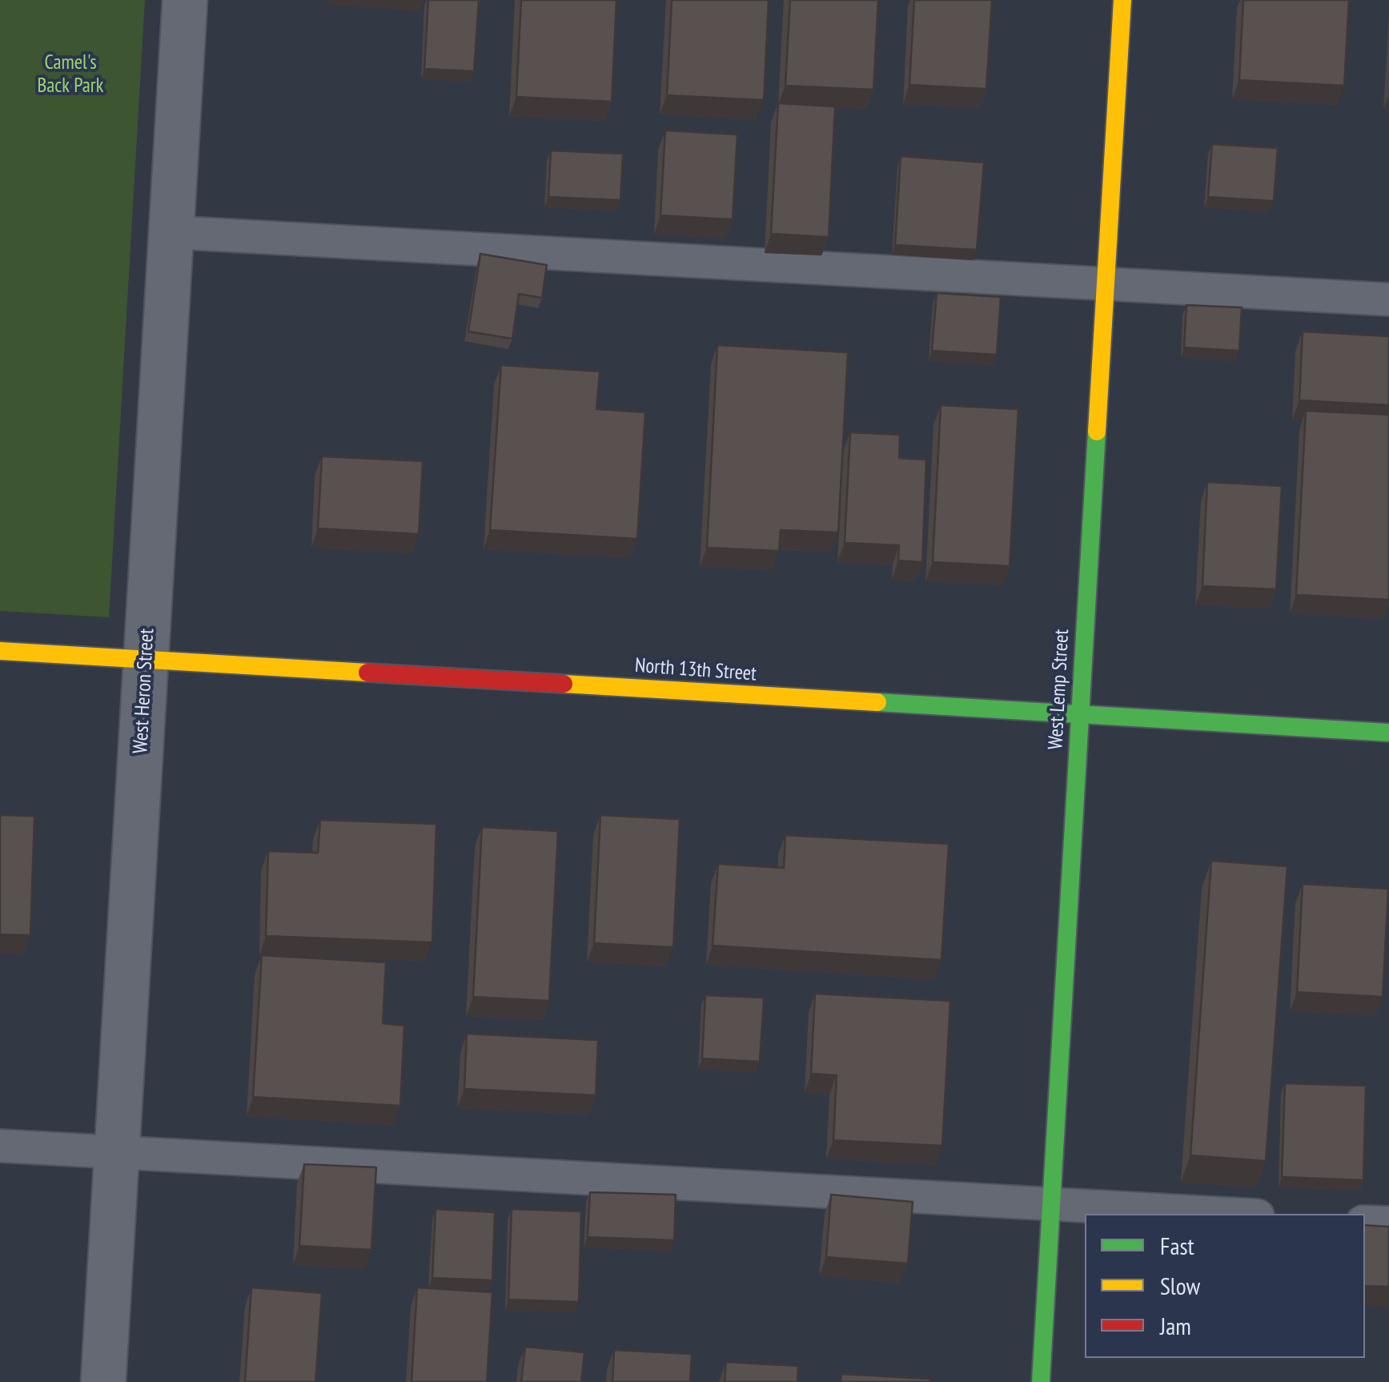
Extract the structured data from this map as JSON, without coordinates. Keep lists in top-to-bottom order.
{
  "streets": {
    "street": ["North 13th Street", "West Lemp Street", "West Heron Street"]
  },
  "crossings": [
    ["North 13th Street", "West Lemp Street"],
    ["North 13th Street", "West Heron Street"]
  ],
  "parks": ["Camel's Back Park"],
  "legend": ["Fast", "Slow", "Jam"]
}
